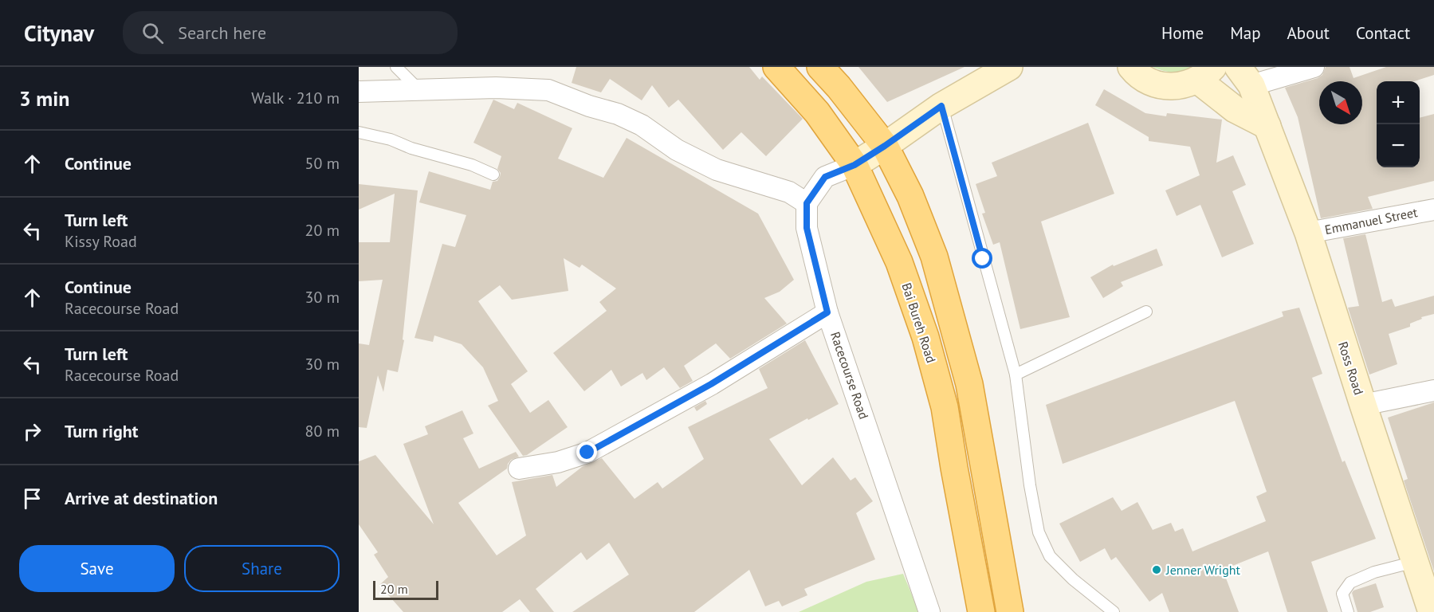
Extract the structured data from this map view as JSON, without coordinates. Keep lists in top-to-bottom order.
{
  "streets": {
    "highway": ["Bai Bureh Road"],
    "main road": ["Ross Road"],
    "street": ["Emmanuel Street", "Racecourse Road"]
  },
  "crossings": [
    ["Emmanuel Street", "Ross Road"]
  ],
  "places": ["Jenner Wright"],
  "scale_bar": "20 m",
  "north": "bottom right",
  "page": {
    "header": "Citynav",
    "search": "Search here",
    "nav": [
      "Home",
      "Map",
      "About",
      "Contact"
    ],
    "heading": ["3 min", "Walk · 210 m"],
    "map_buttons": ["+", "−"],
    "list": [
      ["Continue", "50 m"],
      ["Turn left", "Kissy Road", "20 m"],
      ["Continue", "Racecourse Road", "30 m"],
      ["Turn left", "Racecourse Road", "30 m"],
      ["Turn right", "80 m"],
      "Arrive at destination"
    ],
    "buttons": ["Save", "Share"],
    "scale": "20 m"
  }
}
